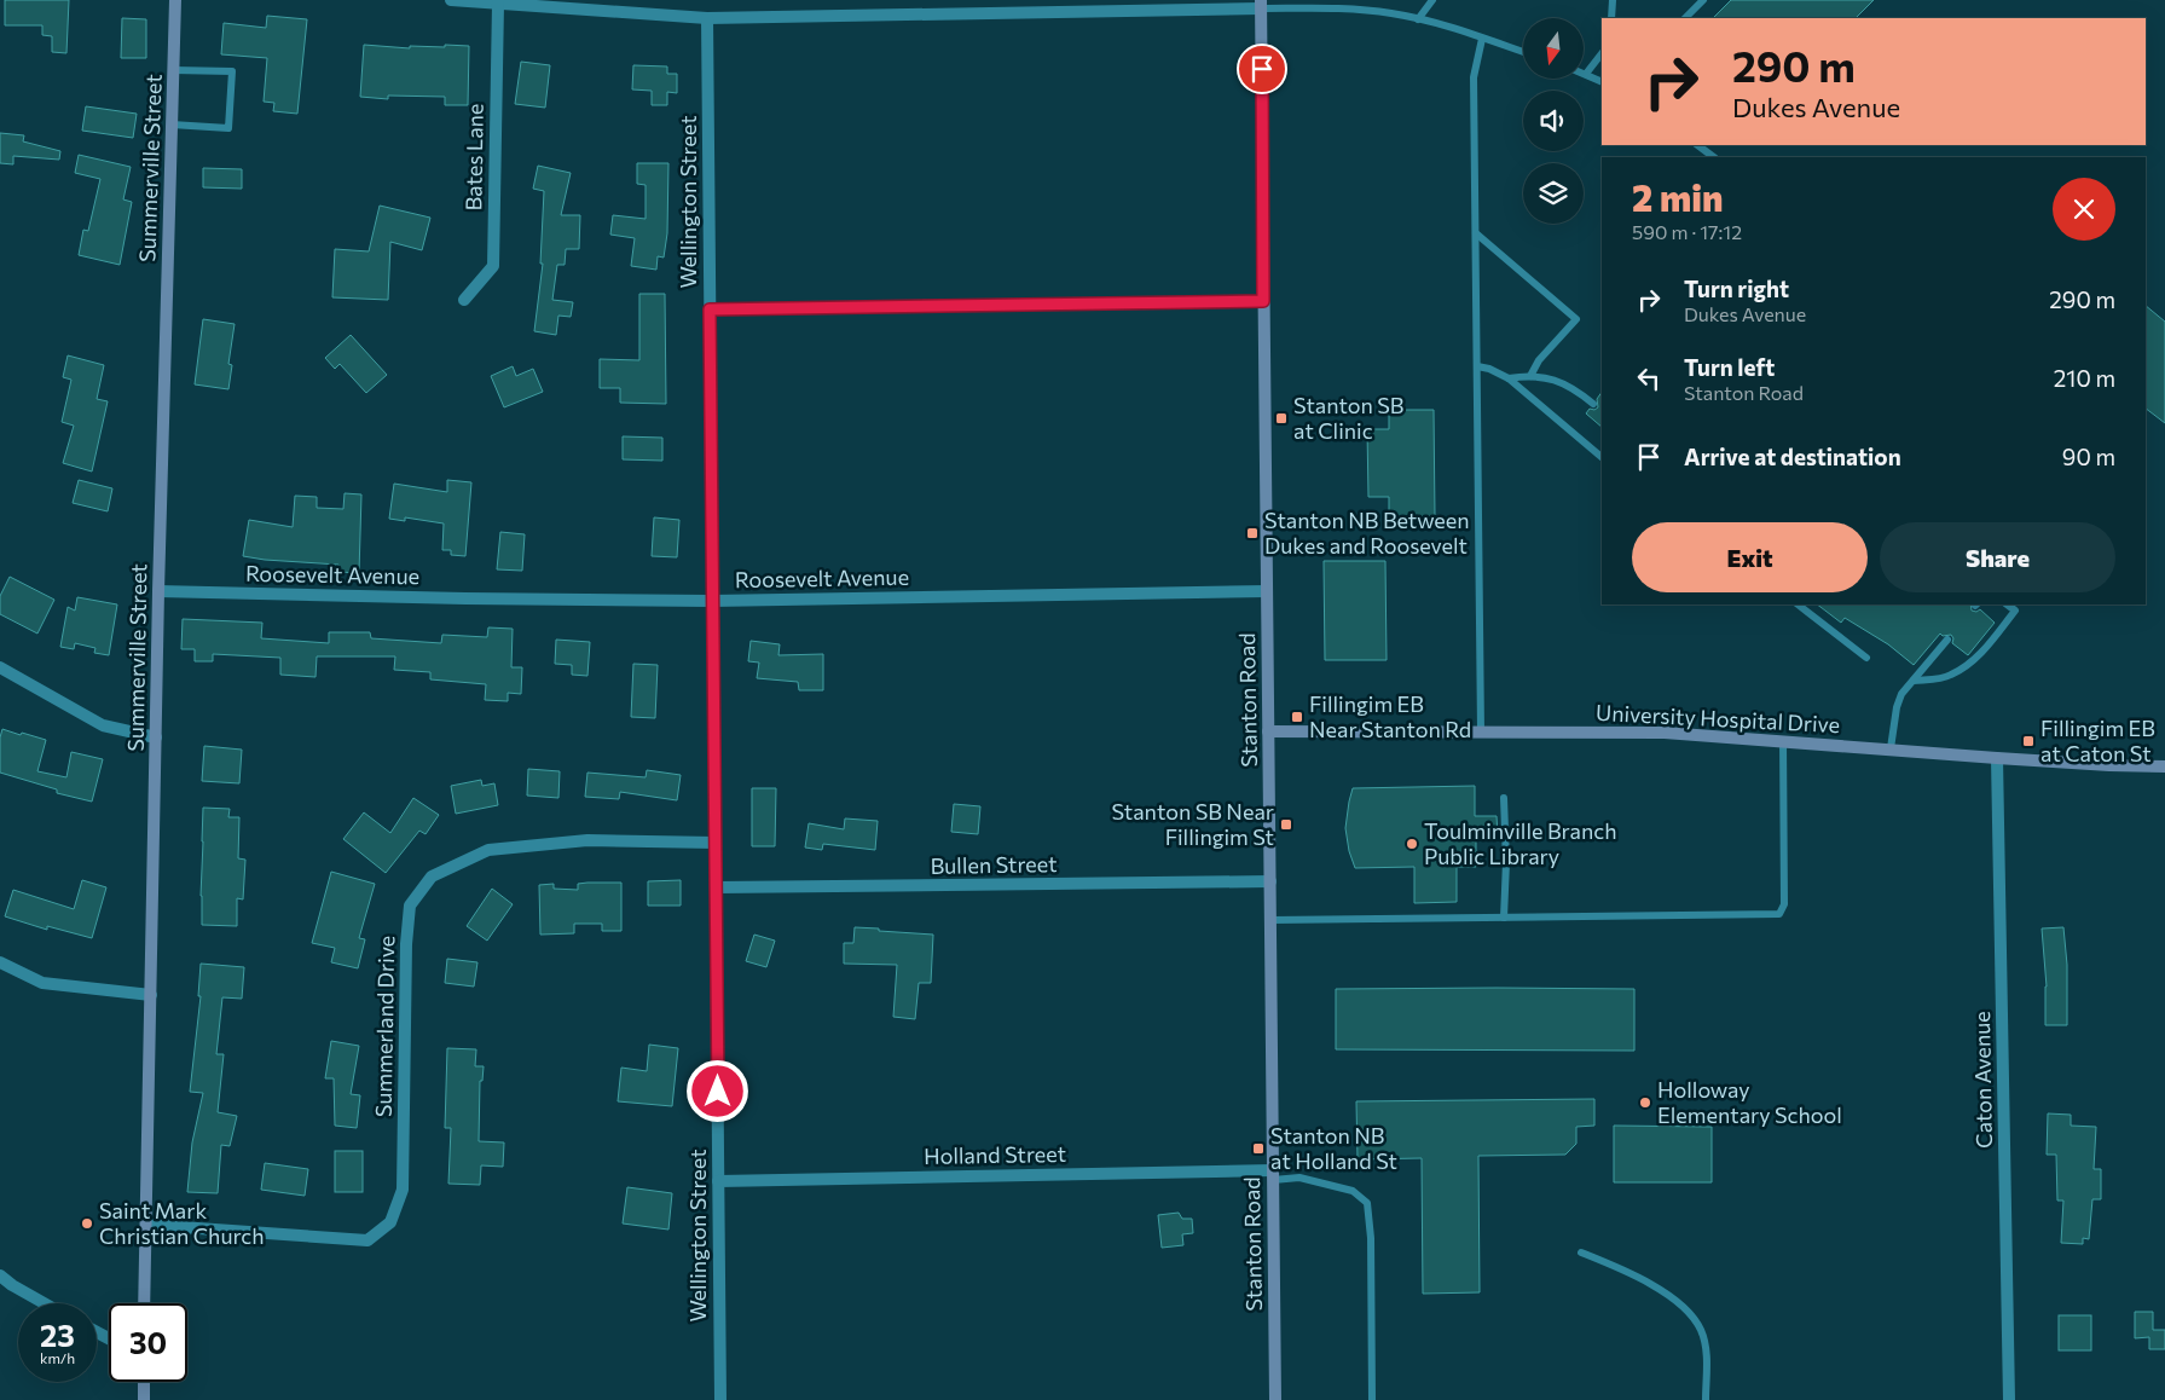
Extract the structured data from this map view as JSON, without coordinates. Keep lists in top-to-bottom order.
{
  "streets": {
    "street": [
      "Bates Lane",
      "Summerville Street",
      "Wellington Street",
      "Roosevelt Avenue",
      "Stanton Road",
      "University Hospital Drive",
      "Bullen Street",
      "Summerland Drive",
      "Caton Avenue",
      "Holland Street"
    ]
  },
  "crossings": [
    ["Summerville Street", "Roosevelt Avenue"],
    ["Summerville Street", "Summerland Drive"],
    ["Wellington Street", "Roosevelt Avenue"],
    ["Wellington Street", "Bullen Street"],
    ["Wellington Street", "Summerland Drive"],
    ["Wellington Street", "Holland Street"],
    ["Roosevelt Avenue", "Stanton Road"],
    ["Stanton Road", "University Hospital Drive"],
    ["Stanton Road", "Bullen Street"],
    ["Stanton Road", "Holland Street"],
    ["University Hospital Drive", "Caton Avenue"]
  ],
  "places": {
    "transit": [
      "Stanton SB at Clinic",
      "Stanton NB Between Dukes and Roosevelt",
      "Fillingim EB Near Stanton Rd",
      "Fillingim EB at Caton St",
      "Stanton SB Near Fillingim St",
      "Stanton NB at Holland St"
    ],
    "other": ["Toulminville Branch Public Library", "Holloway Elementary School", "Saint Mark Christian Church"]
  },
  "north": "bottom",
  "page": {
    "turn": ["290 m", "Dukes Avenue"],
    "heading": ["2 min", "590 m · 17:12"],
    "list": [
      {
        "name": "Turn right",
        "note": "Dukes Avenue",
        "value": "290 m"
      },
      {
        "name": "Turn left",
        "note": "Stanton Road",
        "value": "210 m"
      },
      {
        "name": "Arrive at destination",
        "value": "90 m"
      }
    ],
    "buttons": ["Exit", "Share"],
    "speed": "23 km/h",
    "limit": "30"
  }
}
